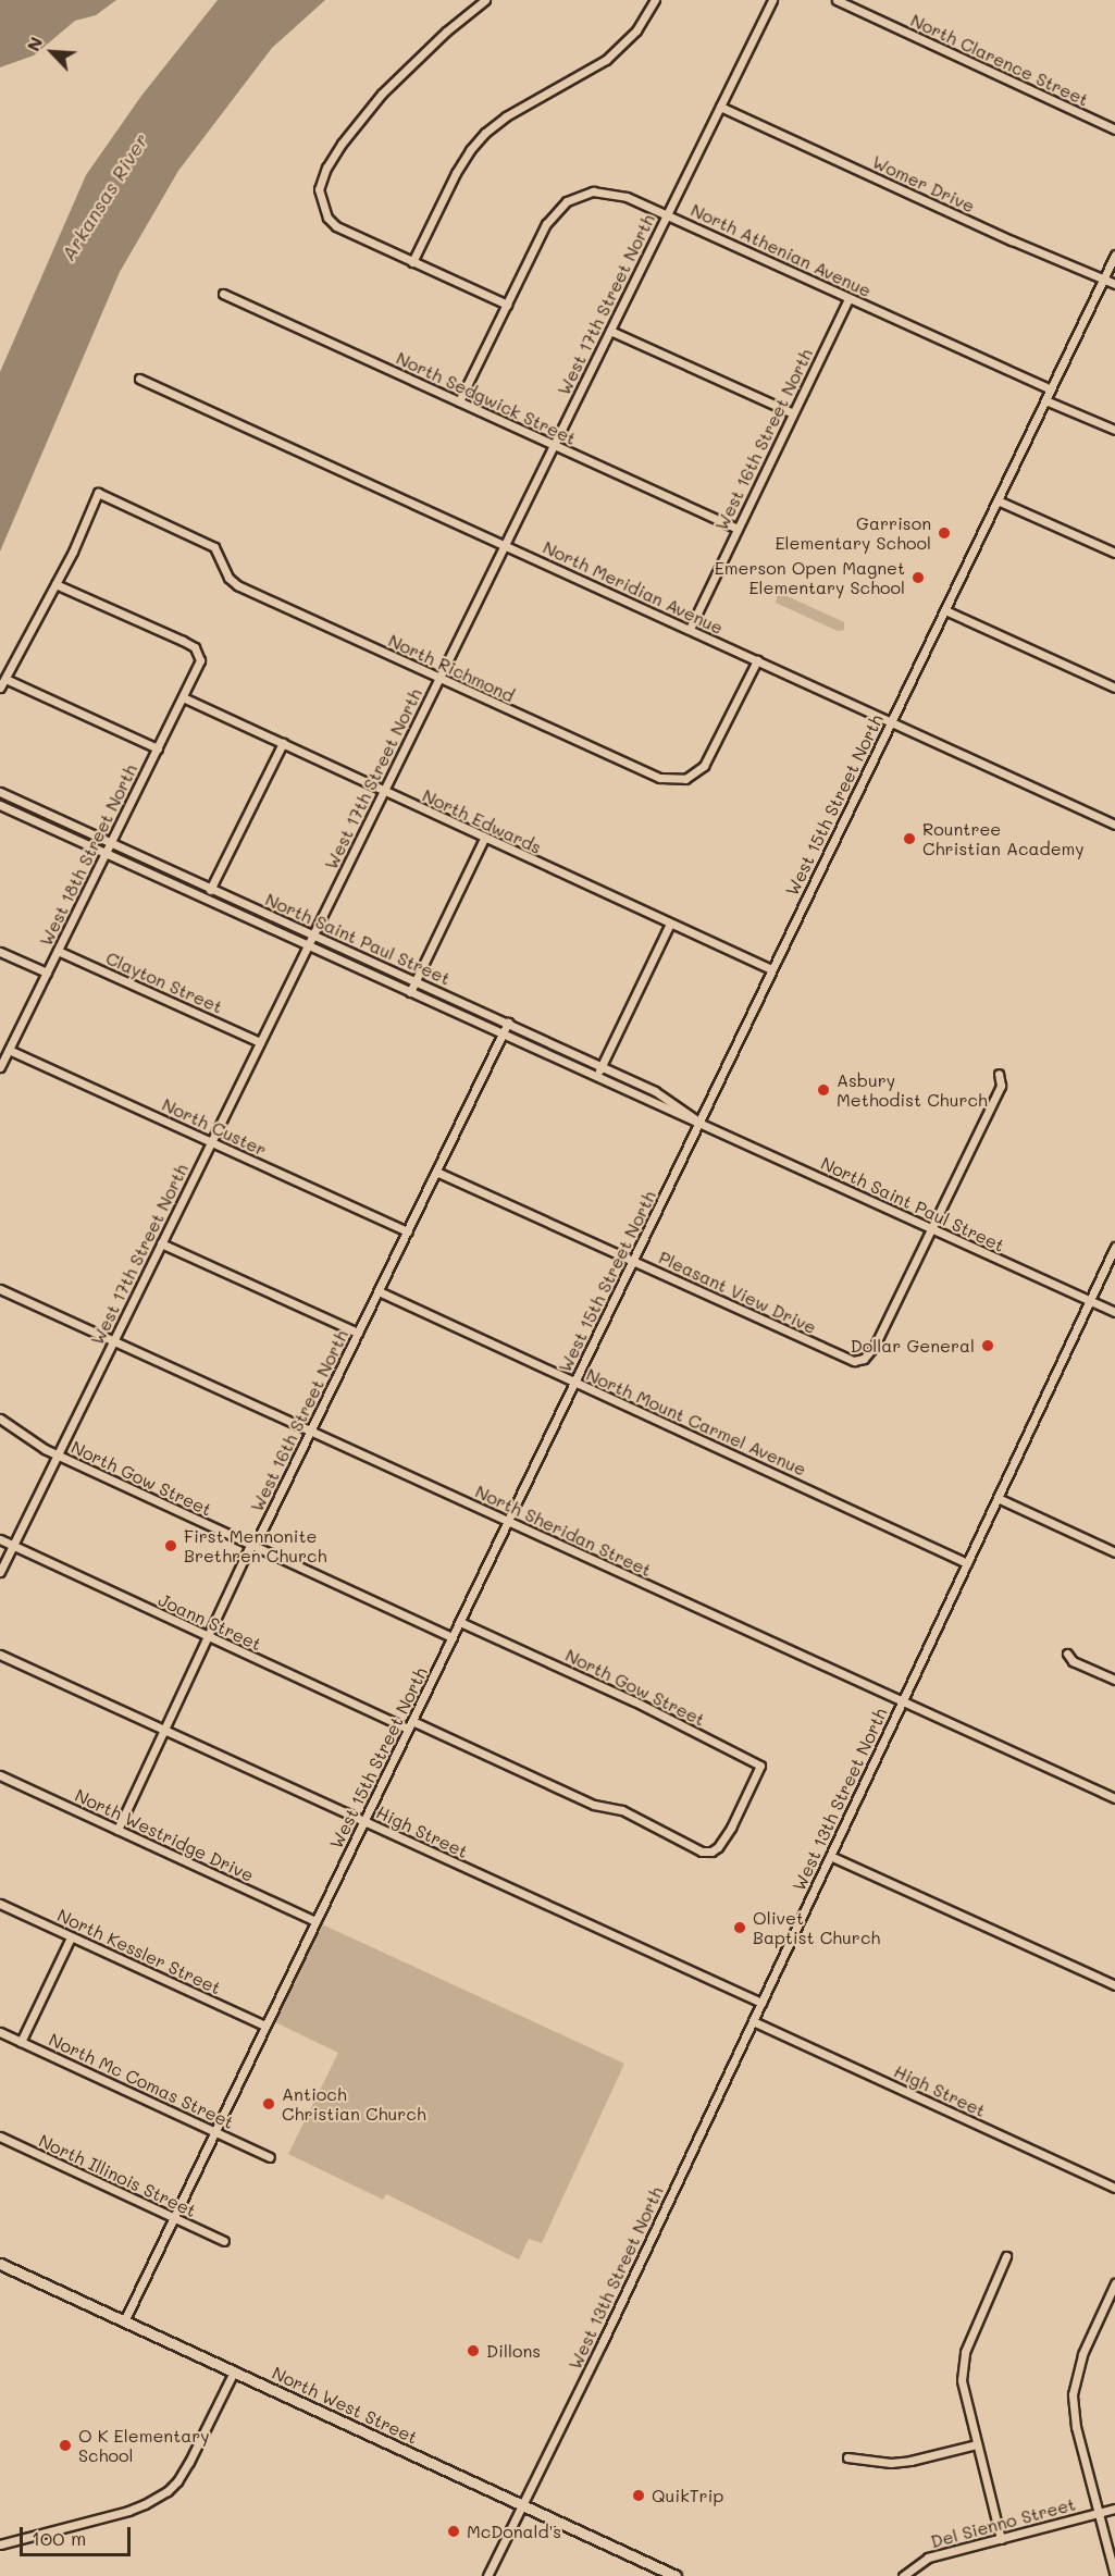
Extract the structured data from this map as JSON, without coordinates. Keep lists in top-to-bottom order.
{
  "streets": {
    "main road": ["North West Street"],
    "street": [
      "North Clarence Street",
      "Womer Drive",
      "North Athenian Avenue",
      "West 17th Street North",
      "North Sedgwick Street",
      "West 16th Street North",
      "North Meridian Avenue",
      "North Richmond",
      "West 15th Street North",
      "North Edwards",
      "West 18th Street North",
      "North Saint Paul Street",
      "Clayton Street",
      "North Custer",
      "Pleasant View Drive",
      "North Mount Carmel Avenue",
      "North Gow Street",
      "North Sheridan Street",
      "Joann Street",
      "West 13th Street North",
      "High Street",
      "North Westridge Drive",
      "North Kessler Street",
      "North Mc Comas Street",
      "North Illinois Street",
      "Del Sienno Street"
    ]
  },
  "crossings": [
    ["Womer Drive", "West 17th Street North"],
    ["Womer Drive", "West 15th Street North"],
    ["North Athenian Avenue", "West 17th Street North"],
    ["North Athenian Avenue", "North Sedgwick Street"],
    ["North Athenian Avenue", "West 16th Street North"],
    ["North Athenian Avenue", "West 15th Street North"],
    ["West 17th Street North", "North Sedgwick Street"],
    ["West 17th Street North", "North Meridian Avenue"],
    ["West 17th Street North", "North Richmond"],
    ["West 17th Street North", "North Edwards"],
    ["West 17th Street North", "North Saint Paul Street"],
    ["West 17th Street North", "Clayton Street"],
    ["West 17th Street North", "North Custer"],
    ["West 17th Street North", "North Gow Street"],
    ["West 17th Street North", "North Sheridan Street"],
    ["West 17th Street North", "Joann Street"],
    ["North Sedgwick Street", "West 16th Street North"],
    ["West 16th Street North", "North Meridian Avenue"],
    ["West 16th Street North", "North Saint Paul Street"],
    ["West 16th Street North", "North Custer"],
    ["West 16th Street North", "Pleasant View Drive"],
    ["West 16th Street North", "North Mount Carmel Avenue"],
    ["West 16th Street North", "North Gow Street"],
    ["West 16th Street North", "North Sheridan Street"],
    ["West 16th Street North", "Joann Street"],
    ["West 16th Street North", "High Street"],
    ["West 16th Street North", "North Westridge Drive"],
    ["North Meridian Avenue", "North Richmond"],
    ["North Meridian Avenue", "West 15th Street North"],
    ["North Richmond", "West 18th Street North"],
    ["West 15th Street North", "North Edwards"],
    ["West 15th Street North", "North Saint Paul Street"],
    ["West 15th Street North", "Pleasant View Drive"],
    ["West 15th Street North", "North Mount Carmel Avenue"],
    ["West 15th Street North", "North Gow Street"],
    ["West 15th Street North", "North Sheridan Street"],
    ["West 15th Street North", "Joann Street"],
    ["West 15th Street North", "High Street"],
    ["West 15th Street North", "North Westridge Drive"],
    ["West 15th Street North", "North Kessler Street"],
    ["West 15th Street North", "North Mc Comas Street"],
    ["West 15th Street North", "North Illinois Street"],
    ["West 15th Street North", "North West Street"],
    ["North Edwards", "West 18th Street North"],
    ["West 18th Street North", "North Saint Paul Street"],
    ["West 18th Street North", "Clayton Street"],
    ["West 18th Street North", "North Custer"],
    ["North Saint Paul Street", "Pleasant View Drive"],
    ["North Saint Paul Street", "West 13th Street North"],
    ["North Mount Carmel Avenue", "West 13th Street North"],
    ["North Gow Street", "Joann Street"],
    ["North Sheridan Street", "West 13th Street North"],
    ["West 13th Street North", "High Street"],
    ["West 13th Street North", "North West Street"]
  ],
  "water": ["Arkansas River"],
  "places": [
    "Garrison Elementary School",
    "Emerson Open Magnet Elementary School",
    "Rountree Christian Academy",
    "Asbury Methodist Church",
    "Dollar General",
    "First Mennonite Brethren Church",
    "Olivet Baptist Church",
    "Antioch Christian Church",
    "Dillons",
    "O K Elementary School",
    "QuikTrip",
    "McDonald's"
  ],
  "scale_bar": "100 m",
  "north": "top left"
}
